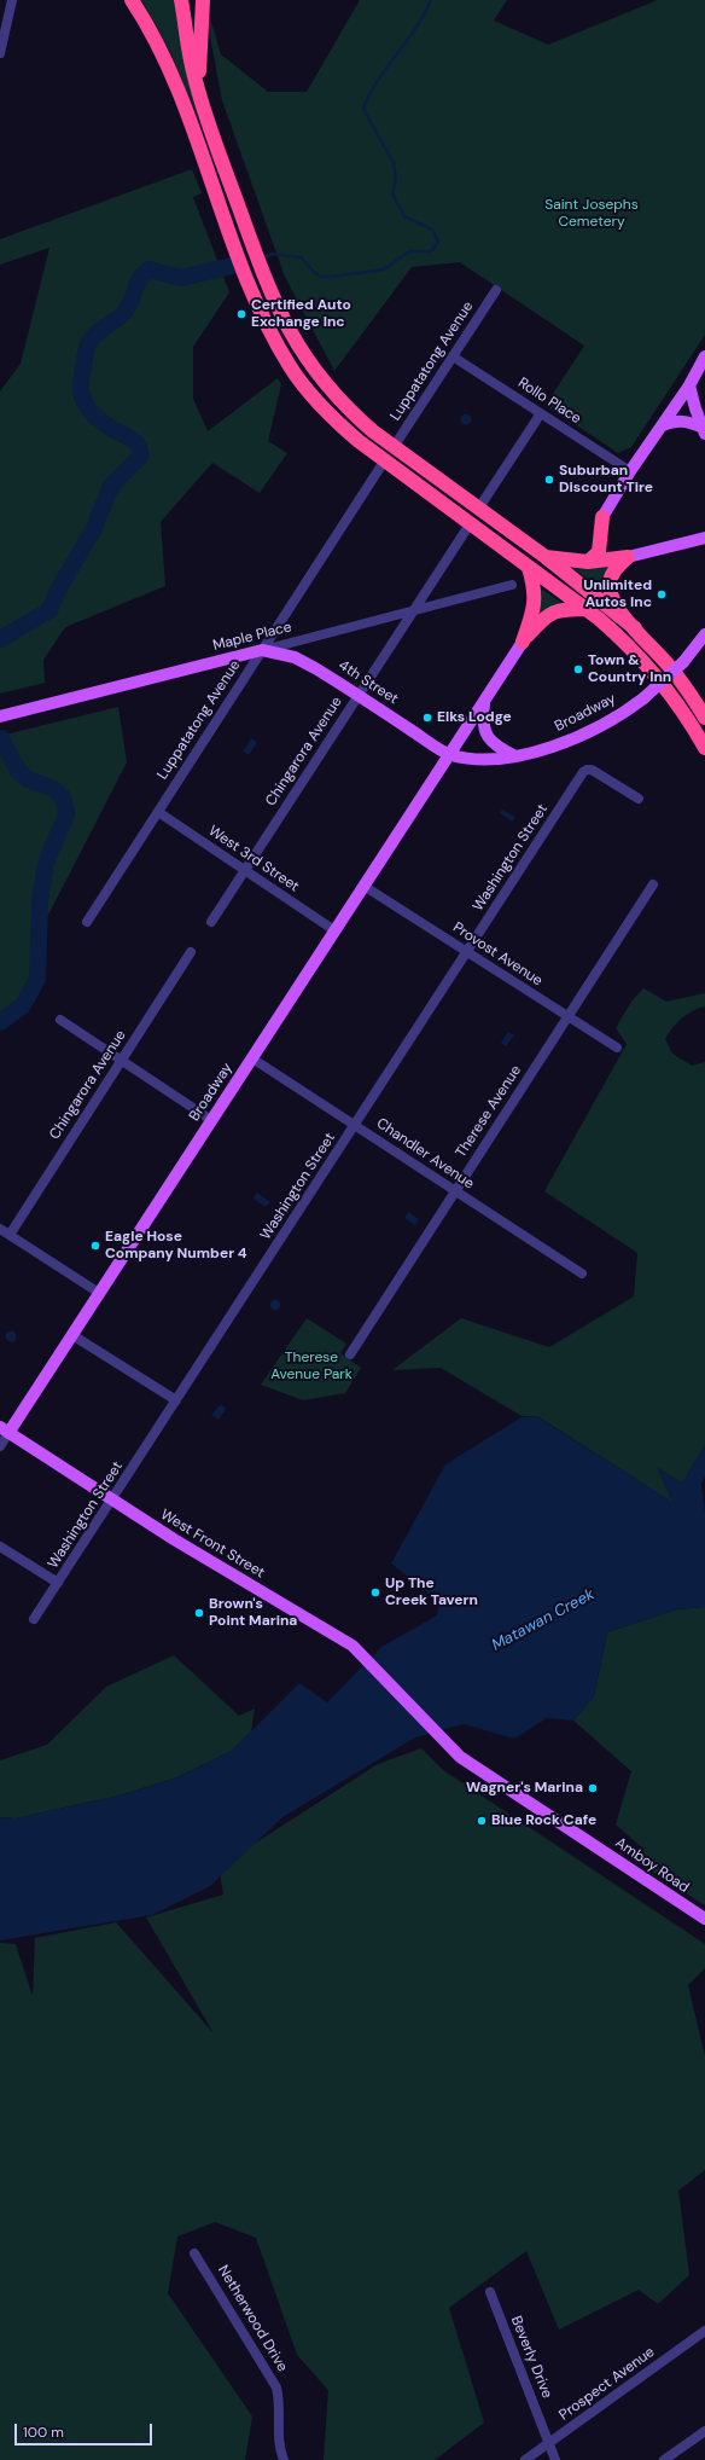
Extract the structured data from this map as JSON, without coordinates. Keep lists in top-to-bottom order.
{
  "streets": {
    "main road": [
      "Maple Place",
      "4th Street",
      "Broadway",
      "West Front Street",
      "Amboy Road"
    ],
    "street": [
      "Luppatatong Avenue",
      "Rollo Place",
      "Chingarora Avenue",
      "Washington Street",
      "West 3rd Street",
      "Provost Avenue",
      "Therese Avenue",
      "Chandler Avenue",
      "Netherwood Drive",
      "Beverly Drive",
      "Prospect Avenue"
    ]
  },
  "crossings": [
    ["Luppatatong Avenue", "Rollo Place"],
    ["Luppatatong Avenue", "Maple Place"],
    ["Luppatatong Avenue", "4th Street"],
    ["Luppatatong Avenue", "West 3rd Street"],
    ["Maple Place", "4th Street"],
    ["Maple Place", "Chingarora Avenue"],
    ["4th Street", "Broadway"],
    ["4th Street", "Chingarora Avenue"],
    ["Broadway", "West 3rd Street"],
    ["Broadway", "Provost Avenue"],
    ["Broadway", "Chandler Avenue"],
    ["Broadway", "West Front Street"],
    ["Chingarora Avenue", "West 3rd Street"],
    ["Washington Street", "Provost Avenue"],
    ["Washington Street", "Chandler Avenue"],
    ["Washington Street", "West Front Street"],
    ["Provost Avenue", "Therese Avenue"],
    ["Therese Avenue", "Chandler Avenue"],
    ["West Front Street", "Amboy Road"],
    ["Beverly Drive", "Prospect Avenue"]
  ],
  "water": ["Matawan Creek"],
  "parks": ["Saint Josephs Cemetery", "Therese Avenue Park"],
  "places": [
    "Certified Auto Exchange Inc",
    "Suburban Discount Tire",
    "Unlimited Autos Inc",
    "Town & Country Inn",
    "Elks Lodge",
    "Eagle Hose Company Number 4",
    "Up The Creek Tavern",
    "Brown's Point Marina",
    "Wagner's Marina",
    "Blue Rock Cafe"
  ],
  "scale_bar": "100 m"
}
